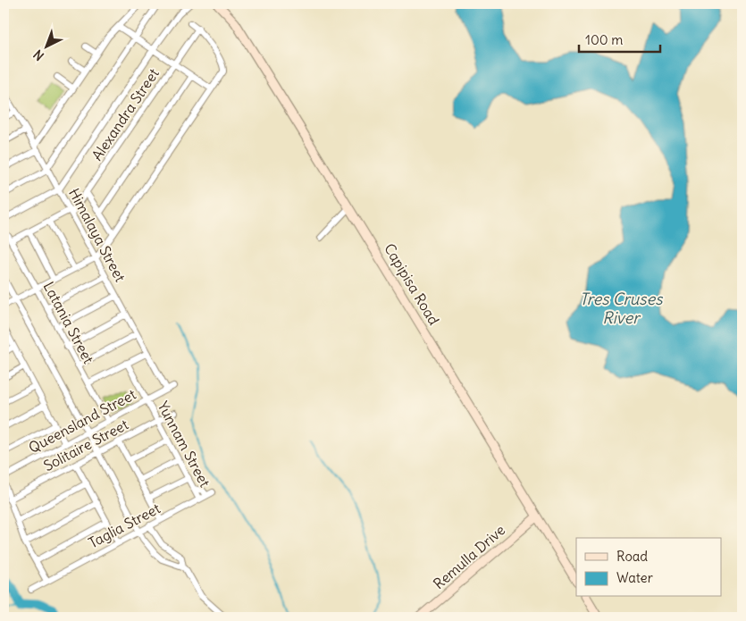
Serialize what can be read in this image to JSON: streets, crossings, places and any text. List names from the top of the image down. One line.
{"streets":{"main road":["Capipisa Road","Remulla Drive"],"street":["Alexandra Street","Himalaya Street","Latania Street","Queensland Street","Yunnam Street","Solitaire Street","Taglia Street"]},"crossings":[["Alexandra Street","Himalaya Street"],["Alexandra Street","Latania Street"],["Himalaya Street","Queensland Street"],["Capipisa Road","Remulla Drive"],["Latania Street","Queensland Street"],["Queensland Street","Yunnam Street"],["Yunnam Street","Solitaire Street"],["Yunnam Street","Taglia Street"]],"water":["Tres Cruses River"],"legend":["Road","Water"],"scale_bar":"100 m","north":"bottom left"}
